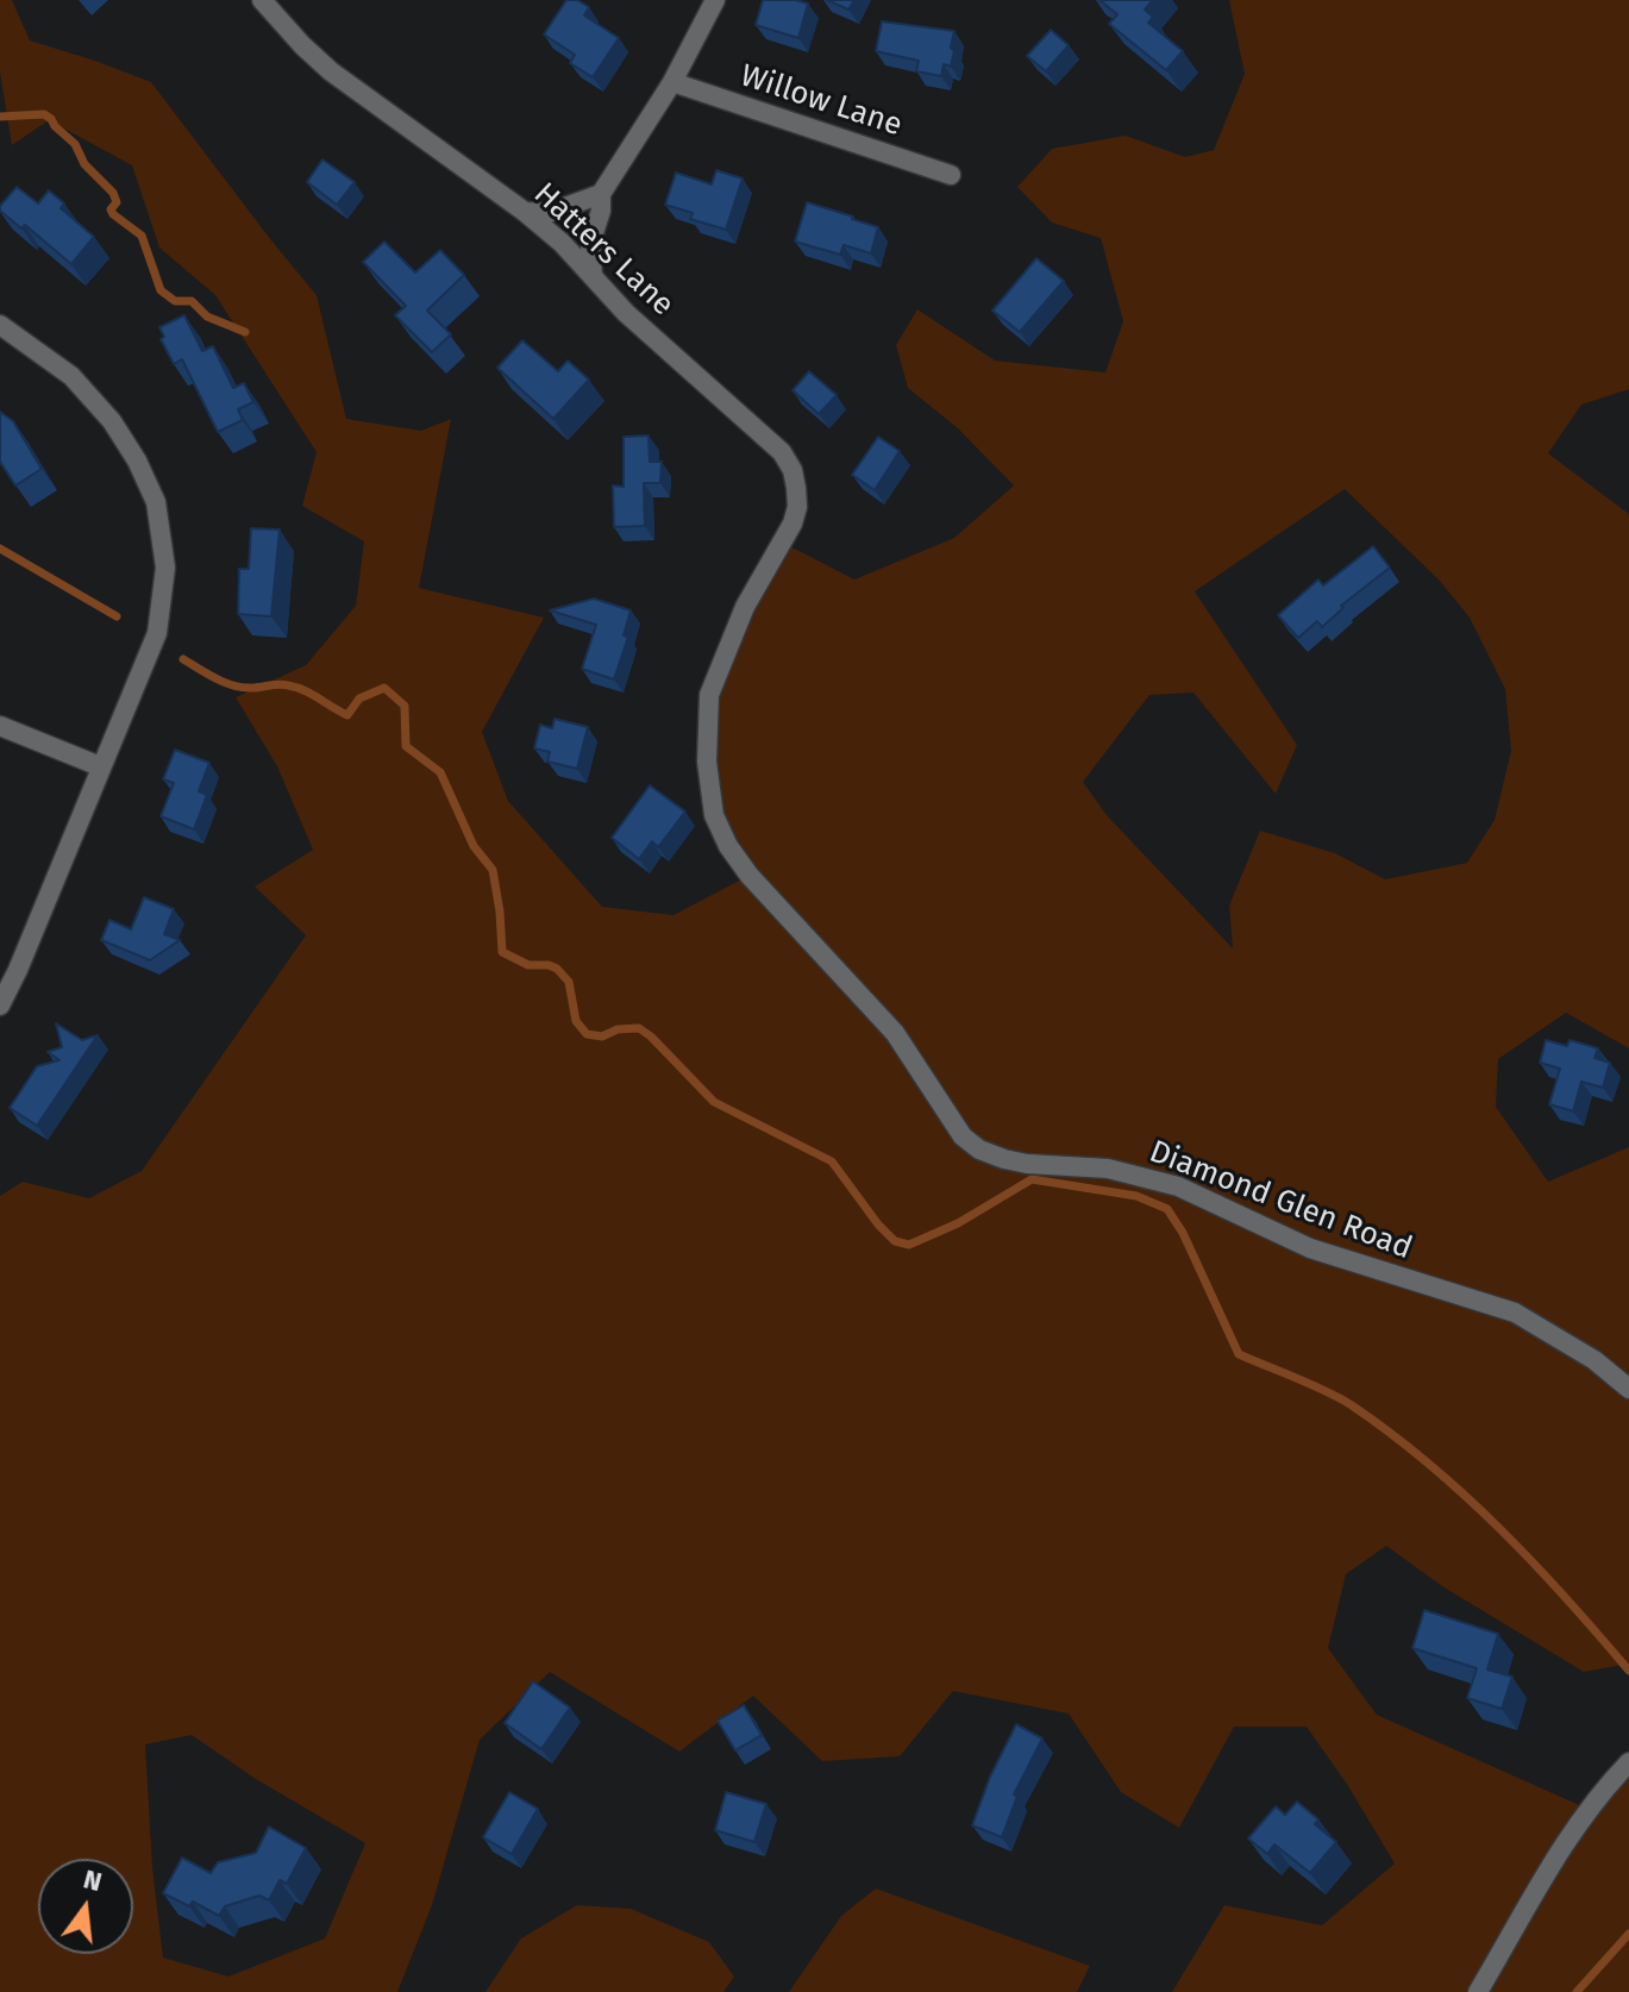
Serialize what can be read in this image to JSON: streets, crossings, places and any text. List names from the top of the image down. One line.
{"streets":{"street":["Willow Lane","Hatters Lane","Diamond Glen Road"]},"crossings":[["Hatters Lane","Diamond Glen Road"]],"north":"top"}
